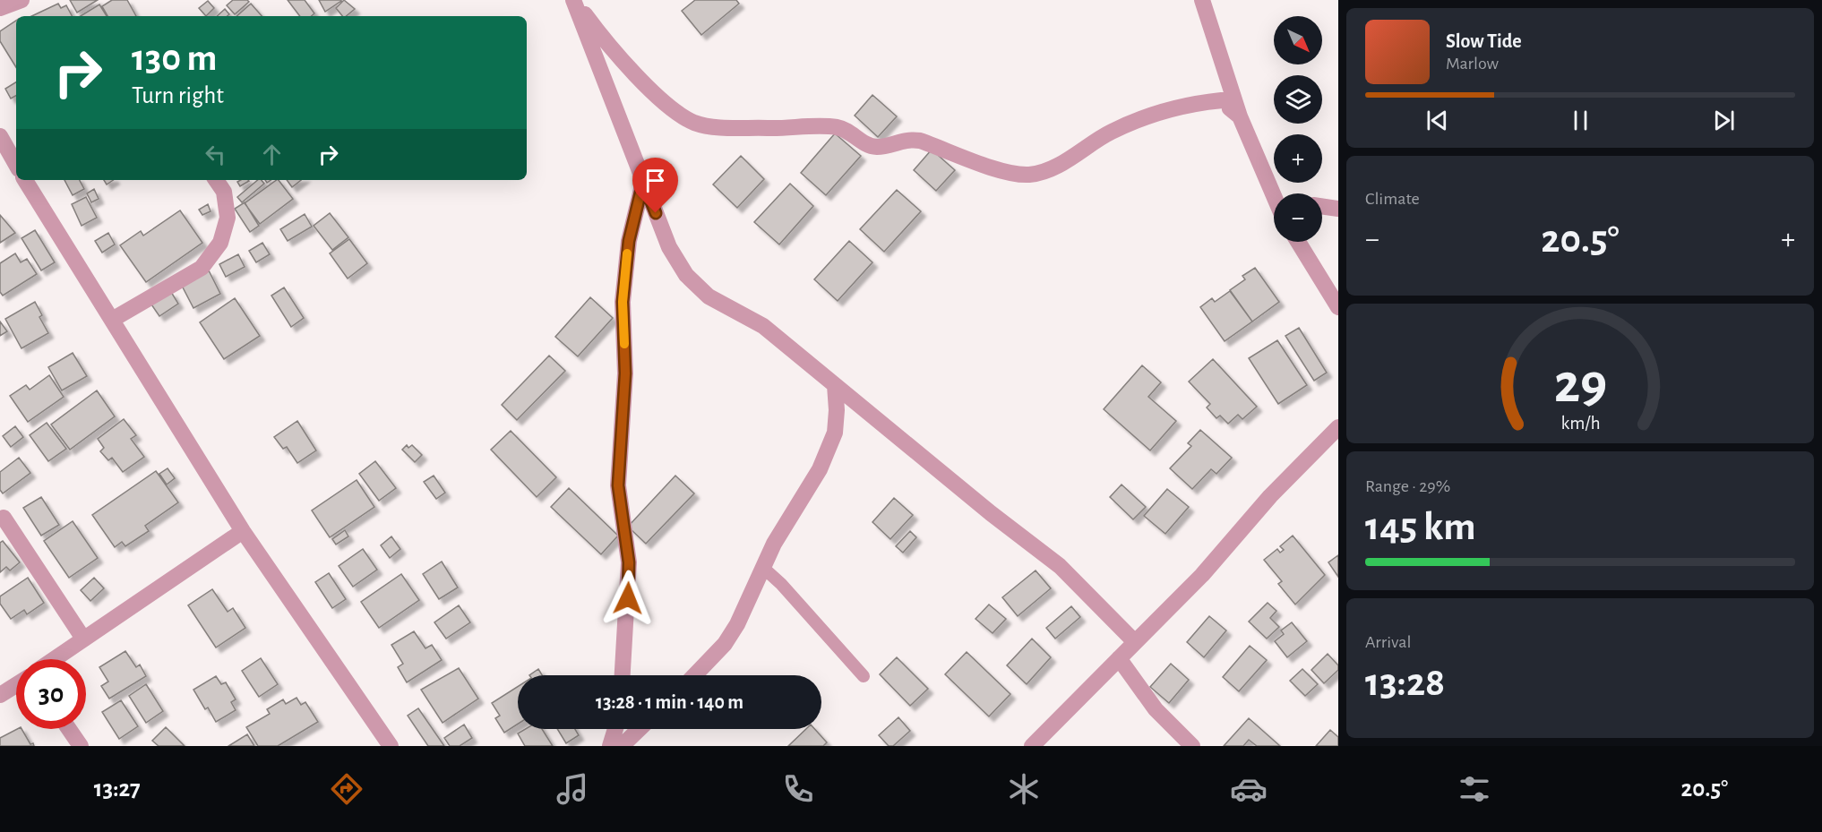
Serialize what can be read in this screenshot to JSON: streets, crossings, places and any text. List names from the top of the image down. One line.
{"north":"bottom right","page":{"map_buttons":["+","−"],"turn":["130 m","Turn right"],"song":["Slow Tide","Marlow"],"tile":["Climate",["Range · 29%","145 km"],["Arrival","13:28"]],"heat":["−","20.5°","+"],"limit":"30","trip":"13:28 · 1 min · 140 m","tabs":["13:27","20.5°"],"gauge":["29","km/h"]}}
